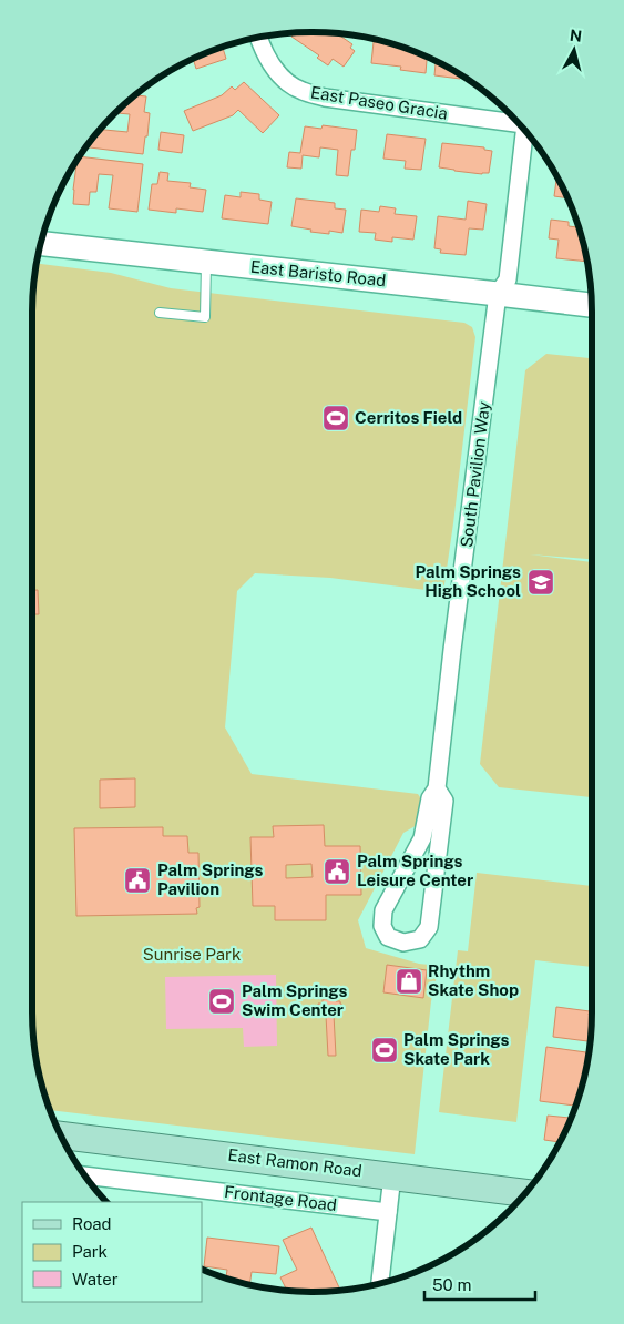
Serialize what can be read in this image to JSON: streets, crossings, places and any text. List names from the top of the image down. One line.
{"streets":{"main road":["East Ramon Road"],"street":["East Paseo Gracia","East Baristo Road","South Pavilion Way","Frontage Road"]},"crossings":[["East Baristo Road","South Pavilion Way"]],"parks":["Sunrise Park"],"places":{"sports":["Cerritos Field","Palm Springs Swim Center","Palm Springs Skate Park"],"school or university":["Palm Springs High School"],"public building":["Palm Springs Leisure Center","Palm Springs Pavilion"],"shop":["Rhythm Skate Shop"]},"legend":["Road","Park","Water"],"scale_bar":"50 m","north":"top"}
